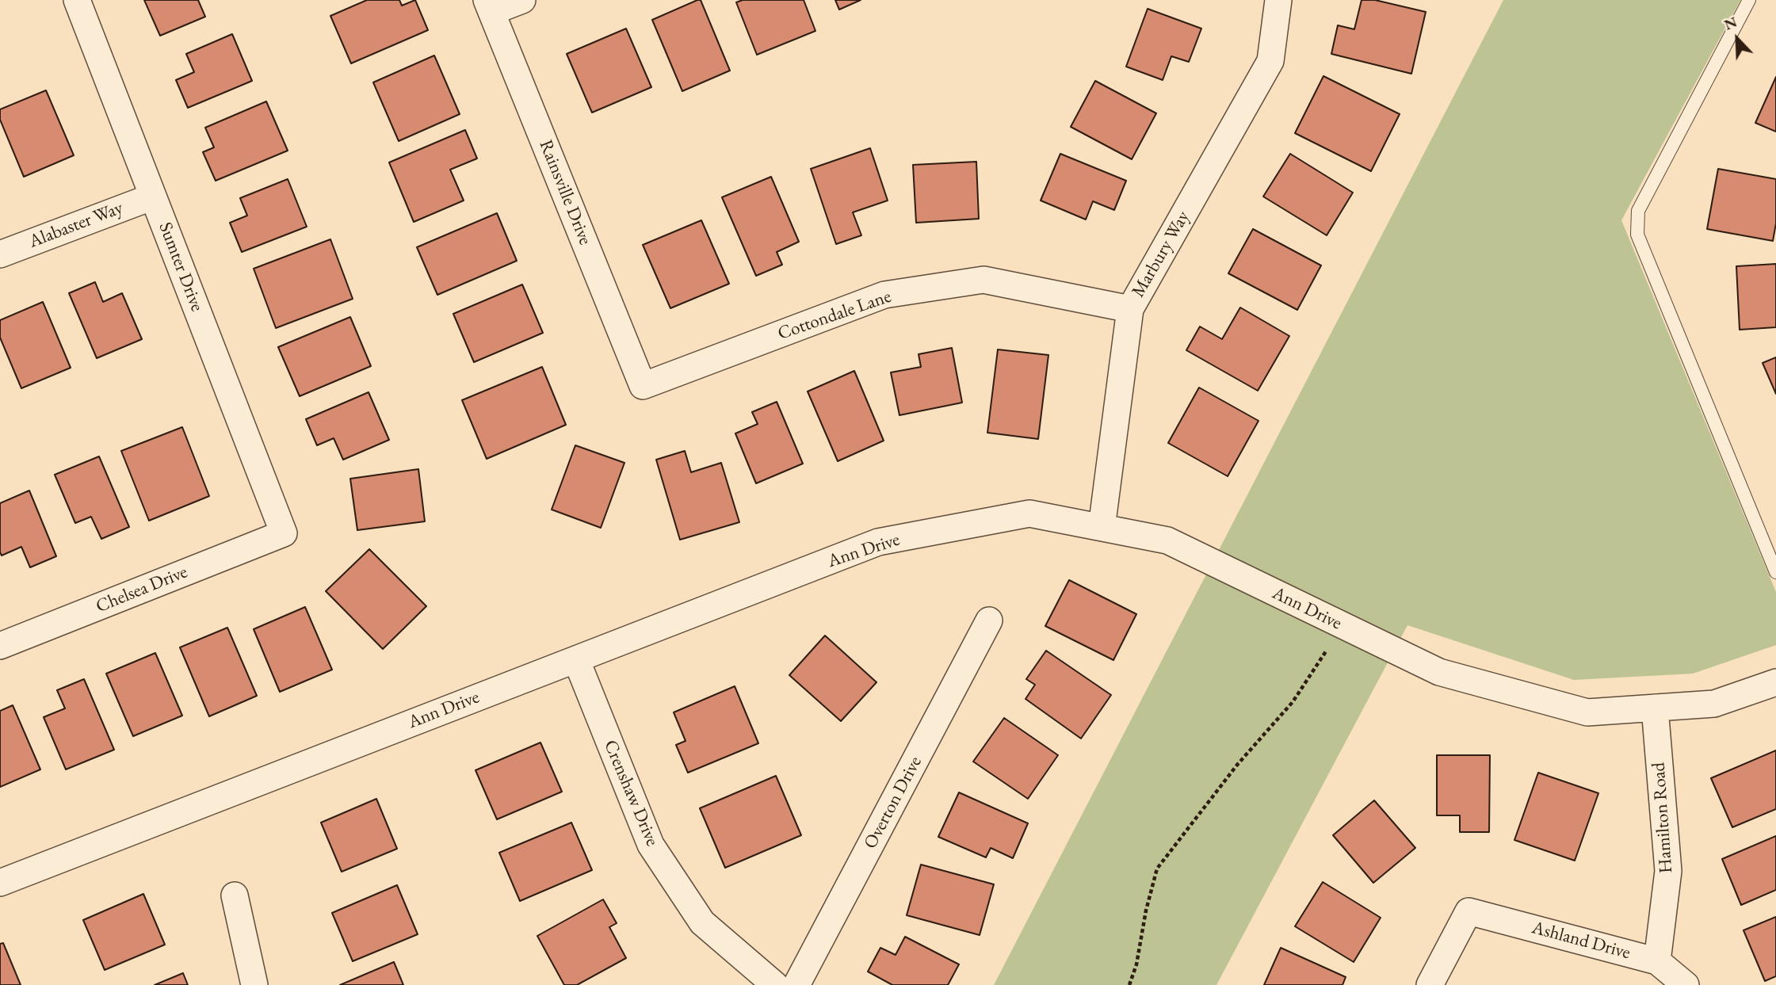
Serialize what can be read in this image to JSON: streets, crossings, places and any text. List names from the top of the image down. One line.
{"streets":{"street":["Rainsville Drive","Alabaster Way","Marbury Way","Sumter Drive","Cottondale Lane","Ann Drive","Chelsea Drive","Crenshaw Drive","Overton Drive","Hamilton Road","Ashland Drive"]},"crossings":[["Rainsville Drive","Cottondale Lane"],["Alabaster Way","Sumter Drive"],["Marbury Way","Cottondale Lane"],["Marbury Way","Ann Drive"],["Sumter Drive","Chelsea Drive"],["Ann Drive","Crenshaw Drive"],["Ann Drive","Hamilton Road"],["Hamilton Road","Ashland Drive"]],"north":"top left"}
